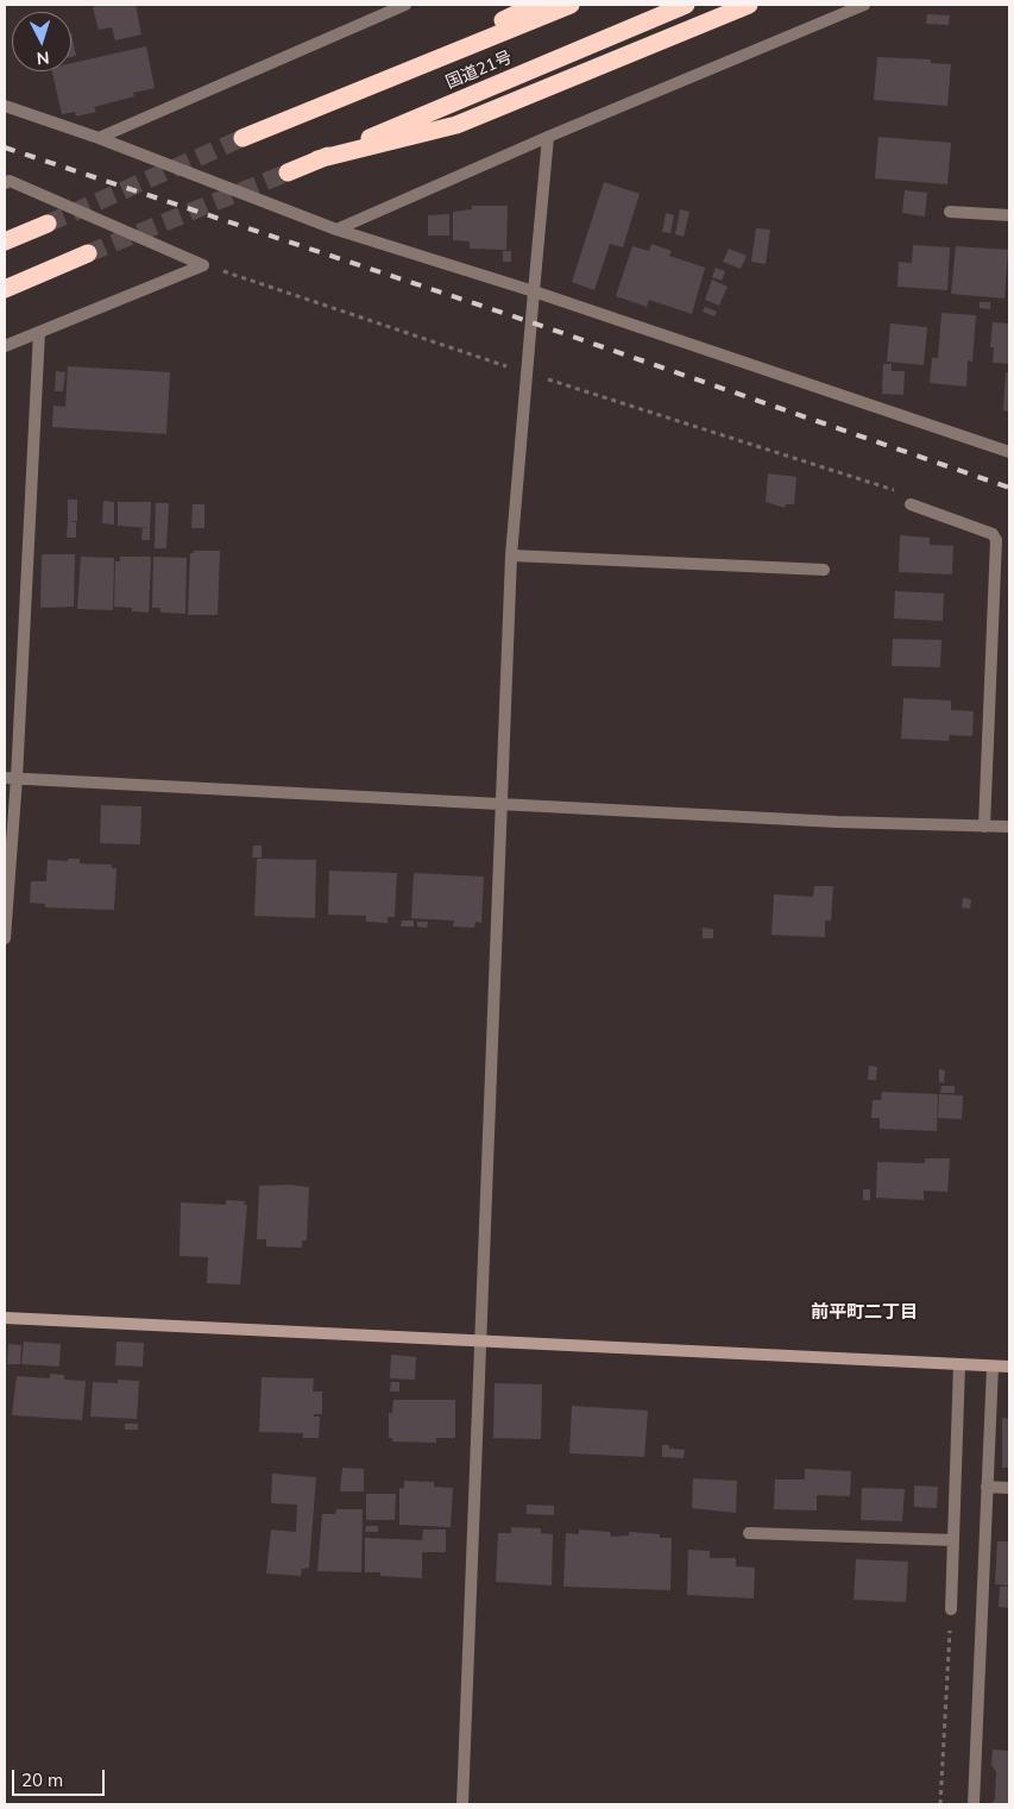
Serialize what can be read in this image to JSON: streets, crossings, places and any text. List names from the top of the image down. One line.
{"streets":{"highway":["国道21号"]},"districts":["前平町二丁目"],"scale_bar":"20 m","north":"bottom"}
